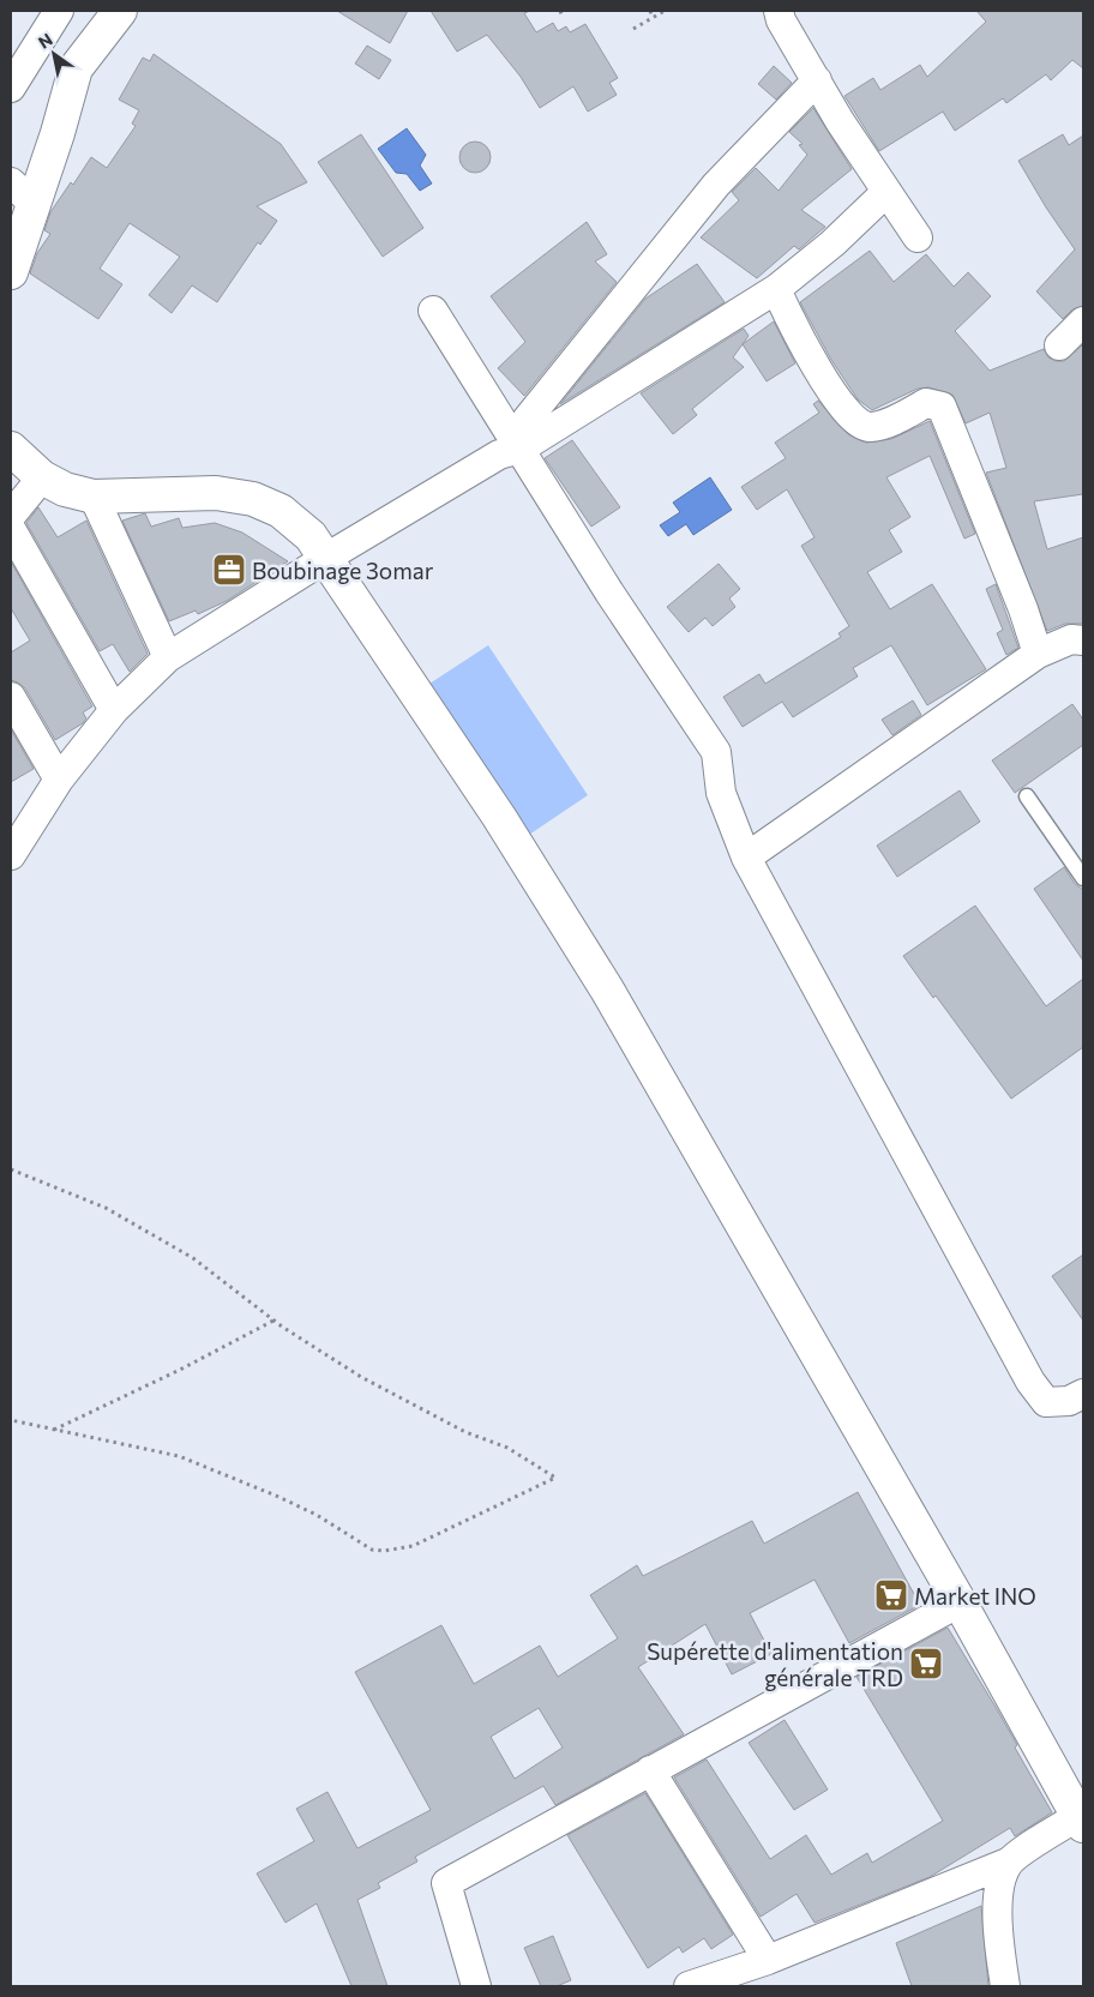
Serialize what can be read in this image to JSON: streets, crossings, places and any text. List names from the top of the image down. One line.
{"places":{"office":["Boubinage 3omar"],"supermarket":["Market INO","Supérette d'alimentation générale TRD"]},"north":"top left"}
